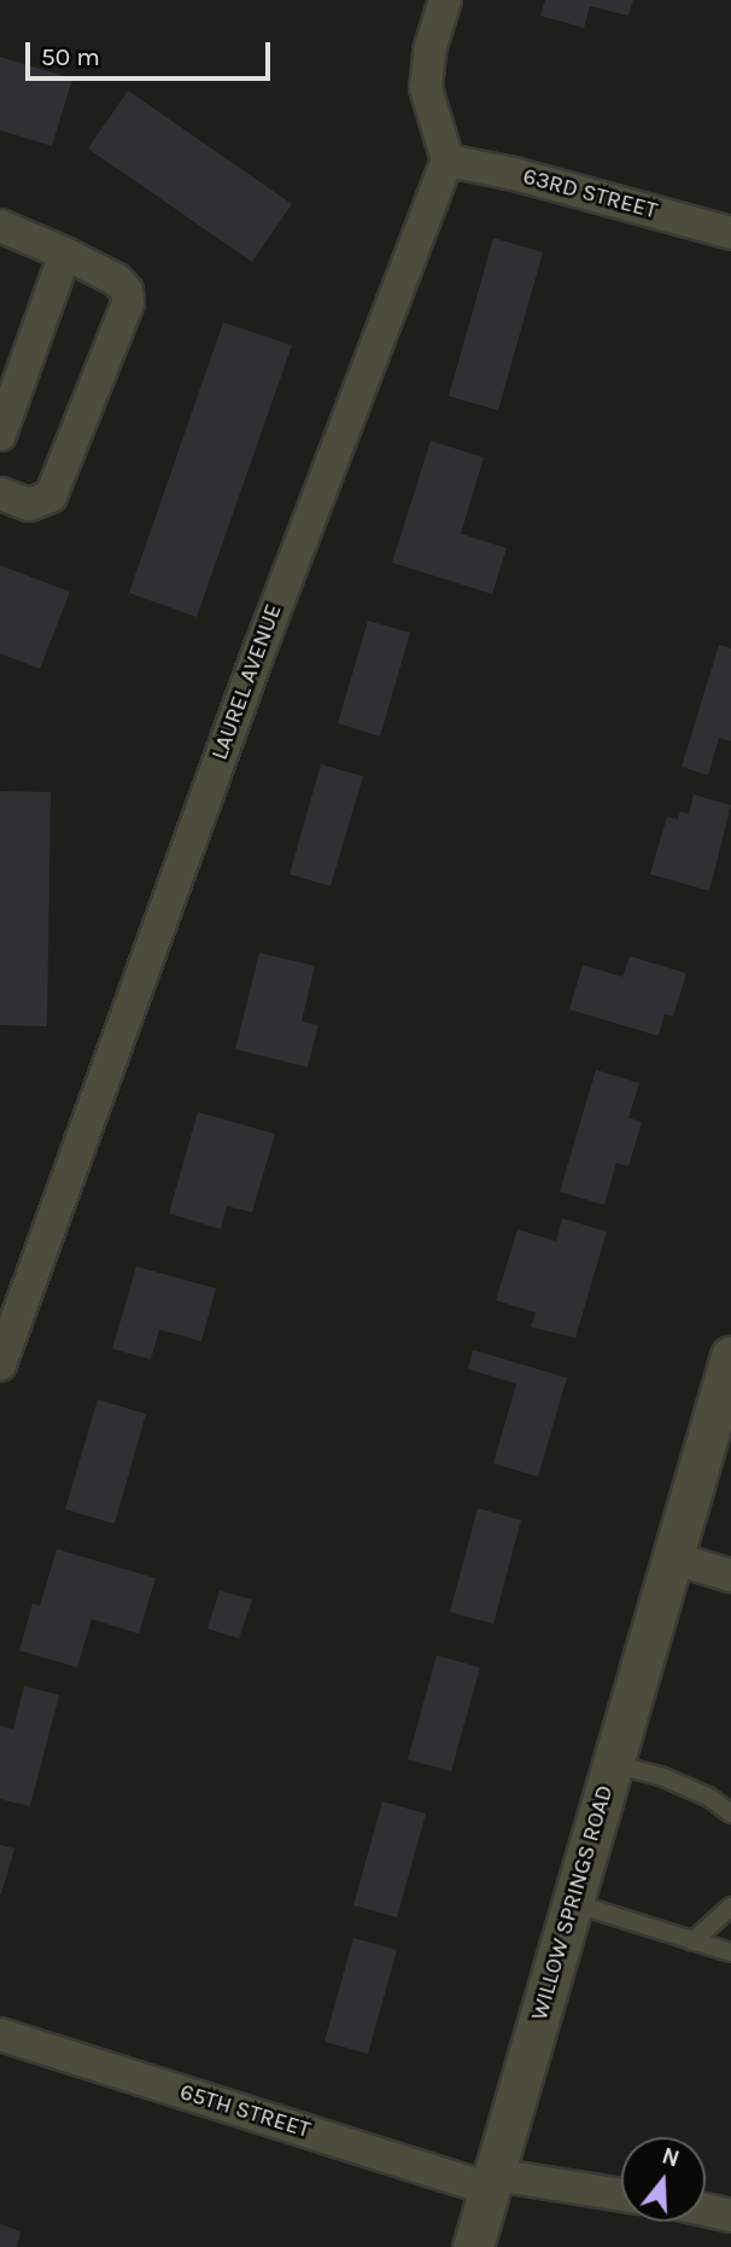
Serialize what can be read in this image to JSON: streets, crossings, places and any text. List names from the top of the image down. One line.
{"streets":{"street":["63RD STREET","LAUREL AVENUE","WILLOW SPRINGS ROAD","65TH STREET"]},"crossings":[["63RD STREET","LAUREL AVENUE"],["WILLOW SPRINGS ROAD","65TH STREET"]],"scale_bar":"50 m","north":"top"}
